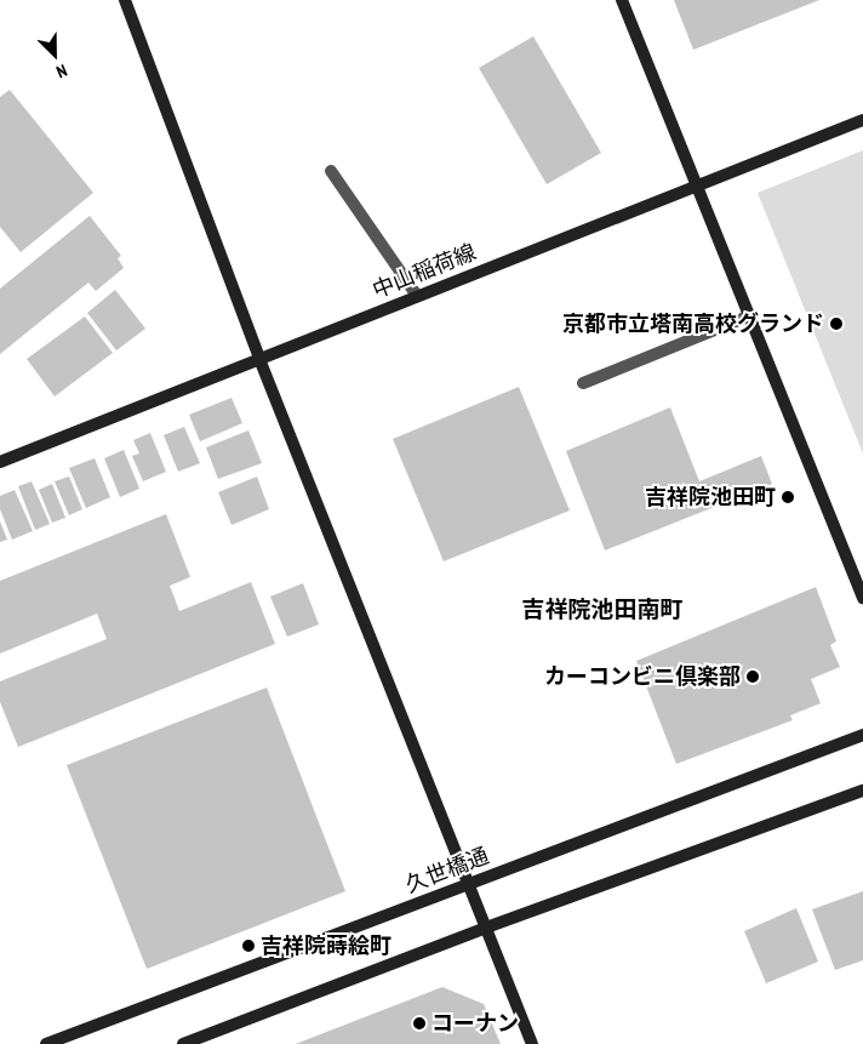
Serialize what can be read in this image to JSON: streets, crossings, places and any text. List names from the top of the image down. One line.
{"streets":{"street":["中山稲荷線","久世橋通"]},"districts":["吉祥院池田南町"],"places":["京都市立塔南高校グランド","吉祥院池田町","カーコンビニ倶楽部","吉祥院蒔絵町","コーナン"],"north":"bottom right"}
